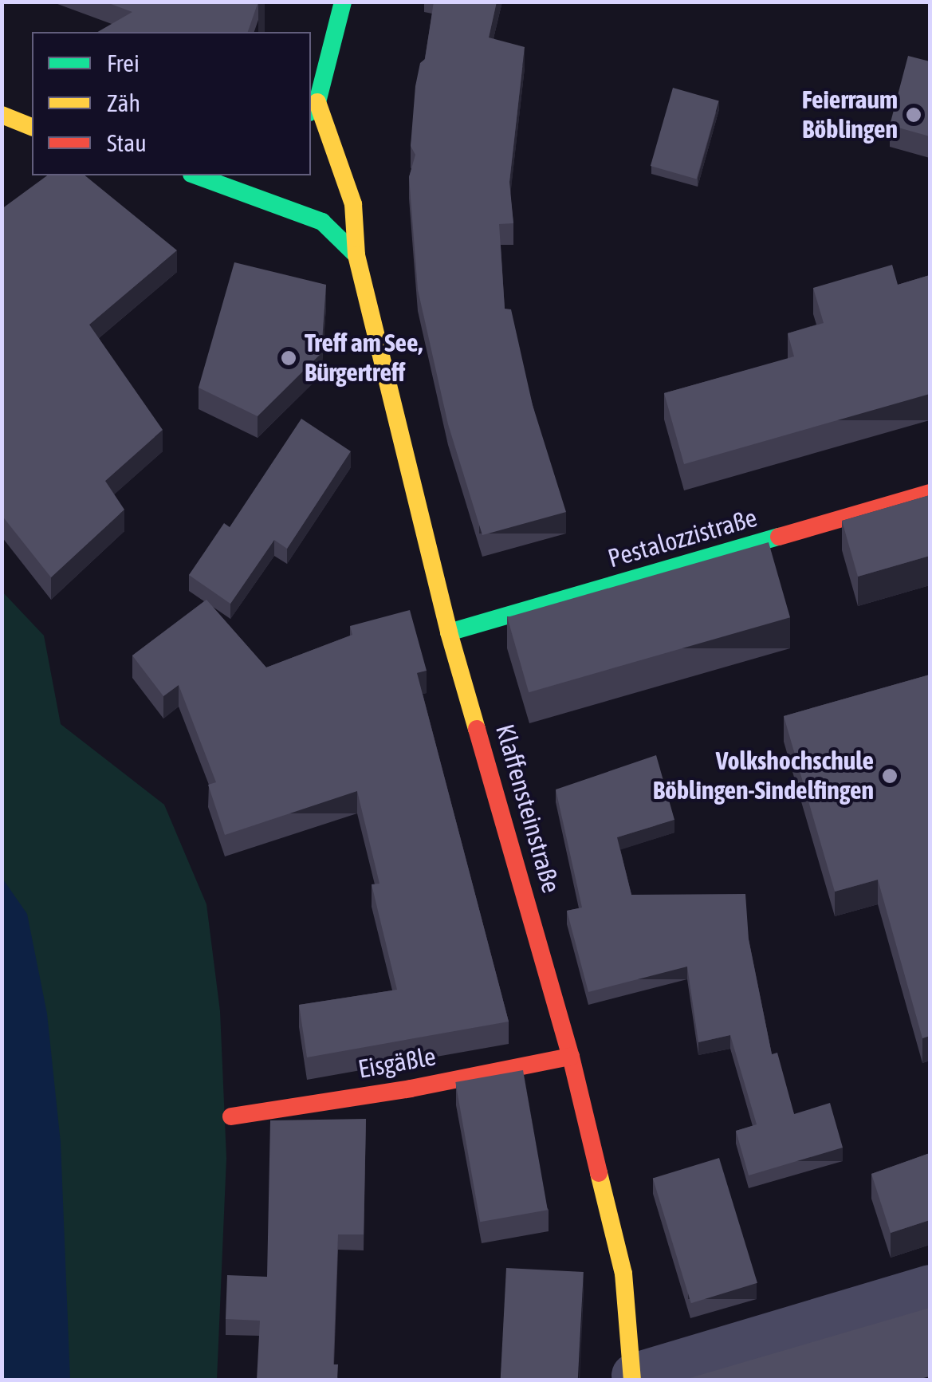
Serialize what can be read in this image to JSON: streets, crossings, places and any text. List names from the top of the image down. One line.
{"streets":{"main road":["Pestalozzistraße","Klaffensteinstraße","Eisgäßle"]},"crossings":[["Pestalozzistraße","Klaffensteinstraße"],["Klaffensteinstraße","Eisgäßle"]],"places":["Feierraum Böblingen","Treff am See, Bürgertreff","Volkshochschule Böblingen-Sindelfingen"],"legend":["Frei","Zäh","Stau"]}
